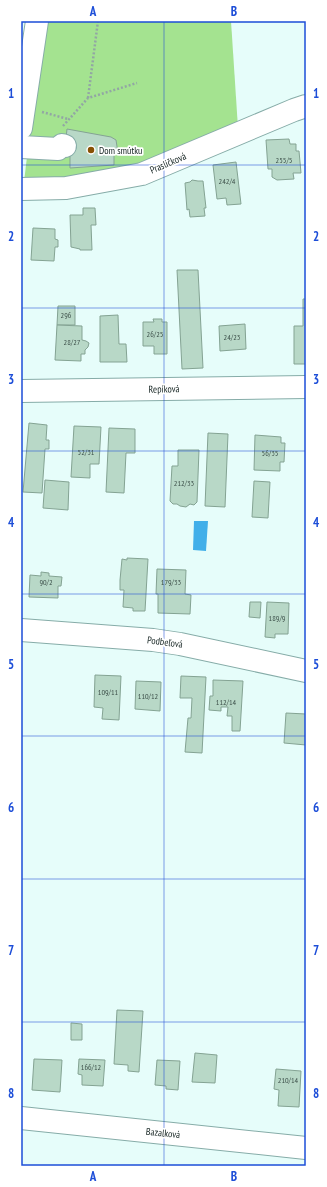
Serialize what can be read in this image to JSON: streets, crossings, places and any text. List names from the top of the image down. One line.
{"streets":{"street":["Prasličková","Repíková","Podbeľová","Bazalková"]},"places":["Dom smútku"],"house_numbers":["255/5","242/4","296","26/25","24/23","28/27","52/31","56/35","212/33","90/2","179/33","189/9","109/11","110/12","112/14","166/12","210/14"],"grid":{"columns":["A","B"],"rows":["1","2","3","4","5","6","7","8"]}}
